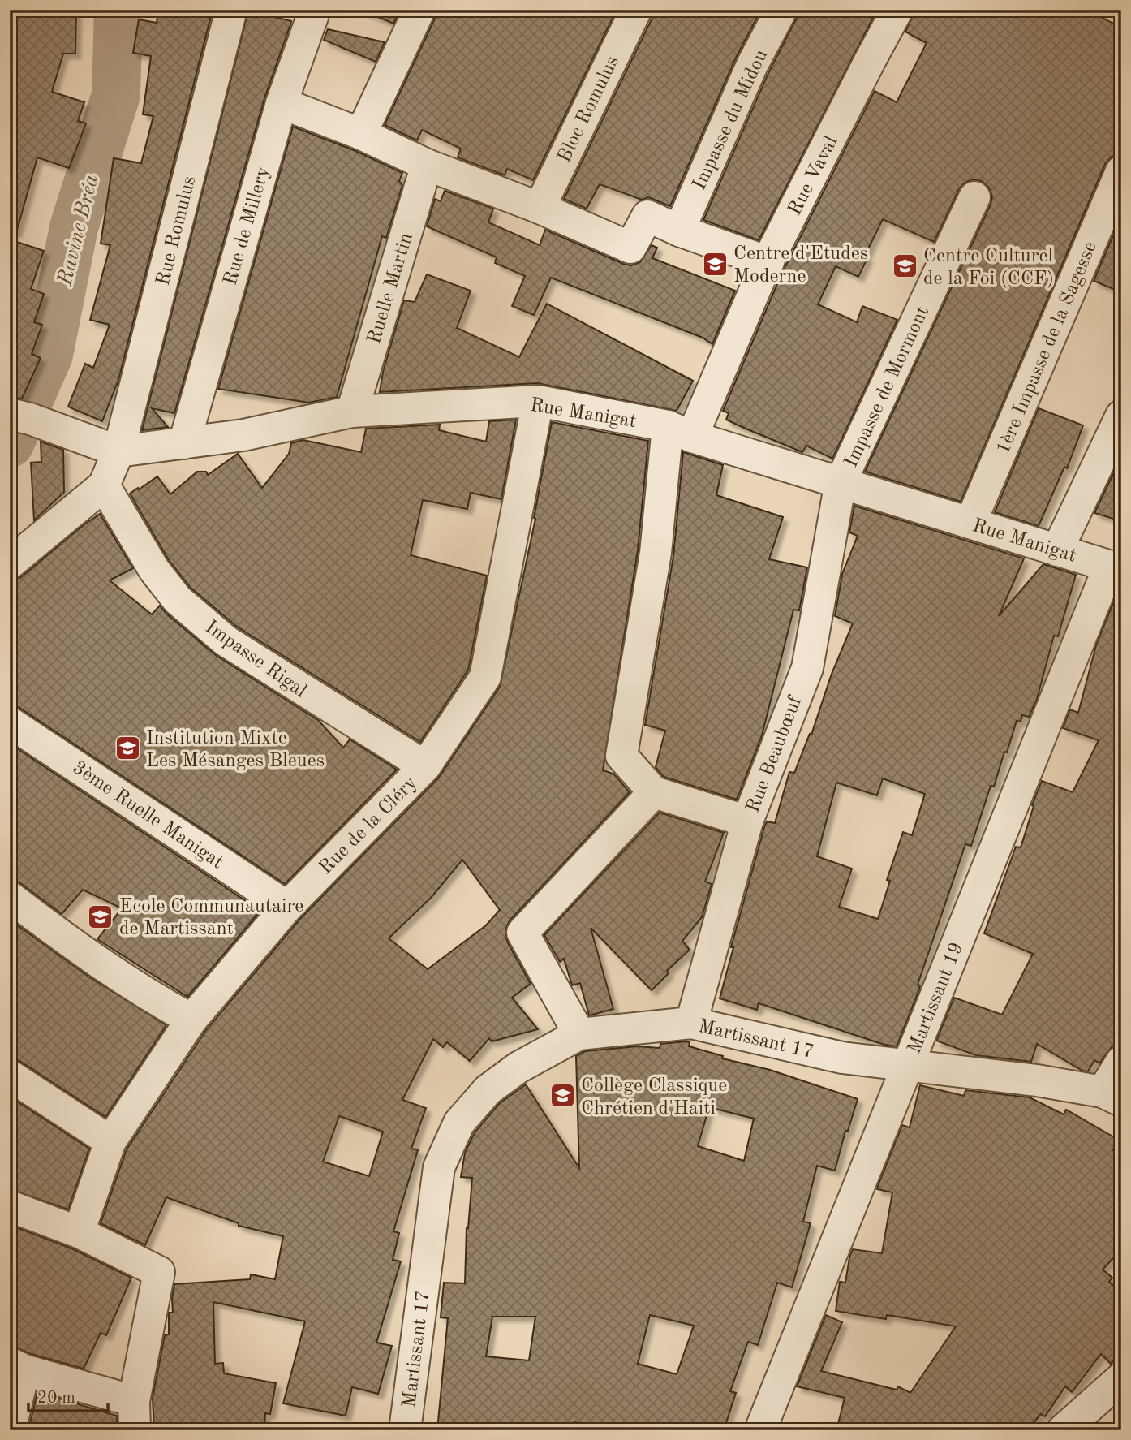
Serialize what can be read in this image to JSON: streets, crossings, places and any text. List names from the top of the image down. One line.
{"streets":{"street":["Bloc Romulus","Impasse du Midou","Rue Vaval","Rue de Millery","Rue Romulus","Ruelle Martin","1ère Impasse de la Sagesse","Impasse de Mormont","Rue Manigat","Impasse Rigal","Rue Beaubœuf","3ème Ruelle Manigat","Rue de la Cléry","Martissant 19","Martissant 17"]},"crossings":[["Rue Vaval","Rue Manigat"],["Rue de Millery","Rue Manigat"],["Rue Romulus","Rue Manigat"],["Ruelle Martin","Rue Manigat"],["1ère Impasse de la Sagesse","Rue Manigat"],["Impasse de Mormont","Rue Manigat"],["Impasse de Mormont","Rue Beaubœuf"],["Rue Manigat","Rue Beaubœuf"],["Rue Manigat","Rue de la Cléry"],["Rue Manigat","Martissant 19"],["Impasse Rigal","Rue de la Cléry"],["Rue Beaubœuf","Martissant 17"],["3ème Ruelle Manigat","Rue de la Cléry"],["Martissant 19","Martissant 17"]],"water":["Ravine Bréa"],"places":{"school or university":["Centre d'Etudes Moderne","Centre Culturel de la Foi (CCF)","Institution Mixte Les Mésanges Bleues","Ecole Communautaire de Martissant","Collège Classique Chrétien d'Haiti"]},"scale_bar":"20 m"}
